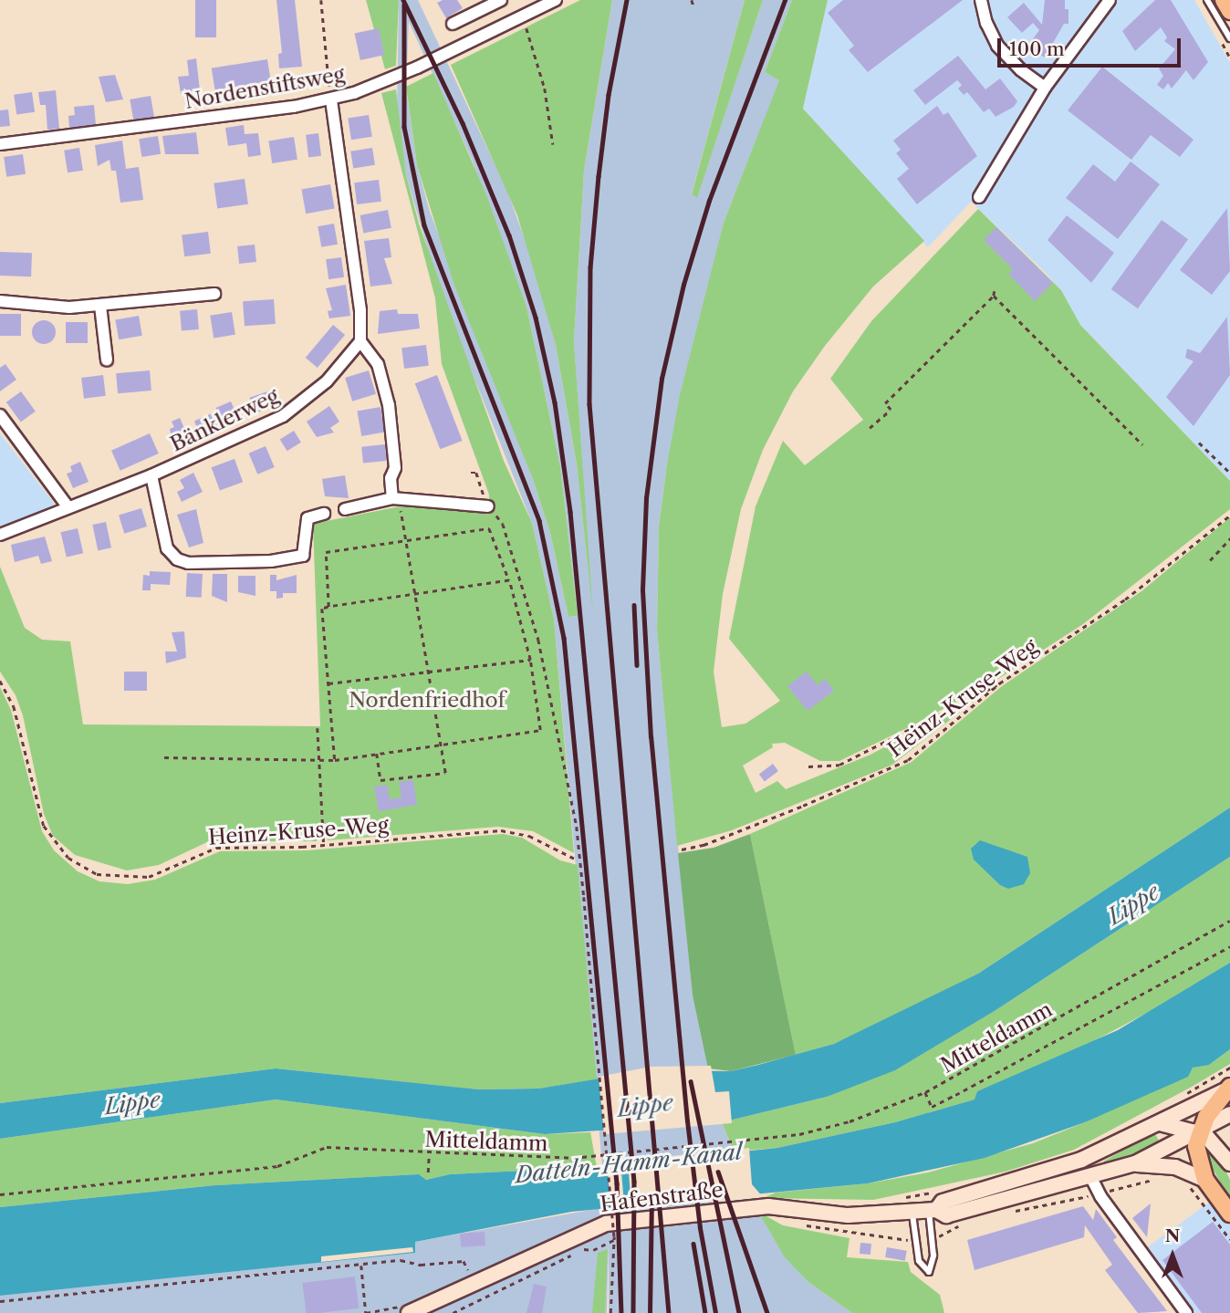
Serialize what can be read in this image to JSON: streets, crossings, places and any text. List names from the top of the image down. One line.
{"streets":{"main road":["Hafenstraße"],"street":["Nordenstiftsweg","Bänklerweg"],"path":["Heinz-Kruse-Weg","Mitteldamm"]},"water":["Lippe","Datteln-Hamm-Kanal"],"parks":["Nordenfriedhof"],"scale_bar":"100 m","north":"top"}
